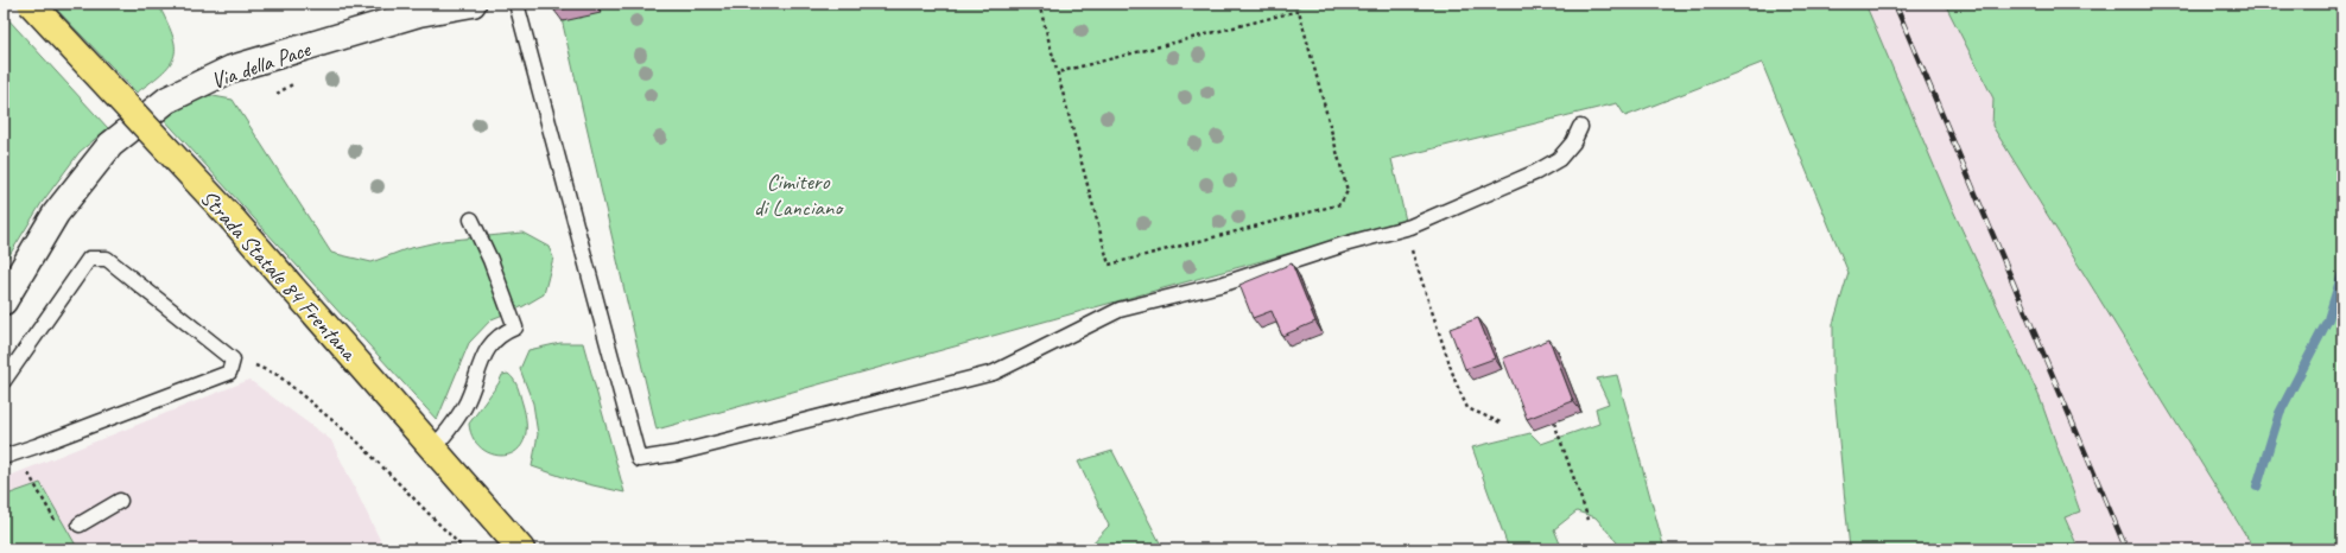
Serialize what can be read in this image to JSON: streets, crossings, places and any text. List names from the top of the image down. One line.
{"streets":{"main road":["Strada Statale 84 Frentana"],"street":["Via della Pace"]},"parks":["Cimitero di Lanciano"]}
